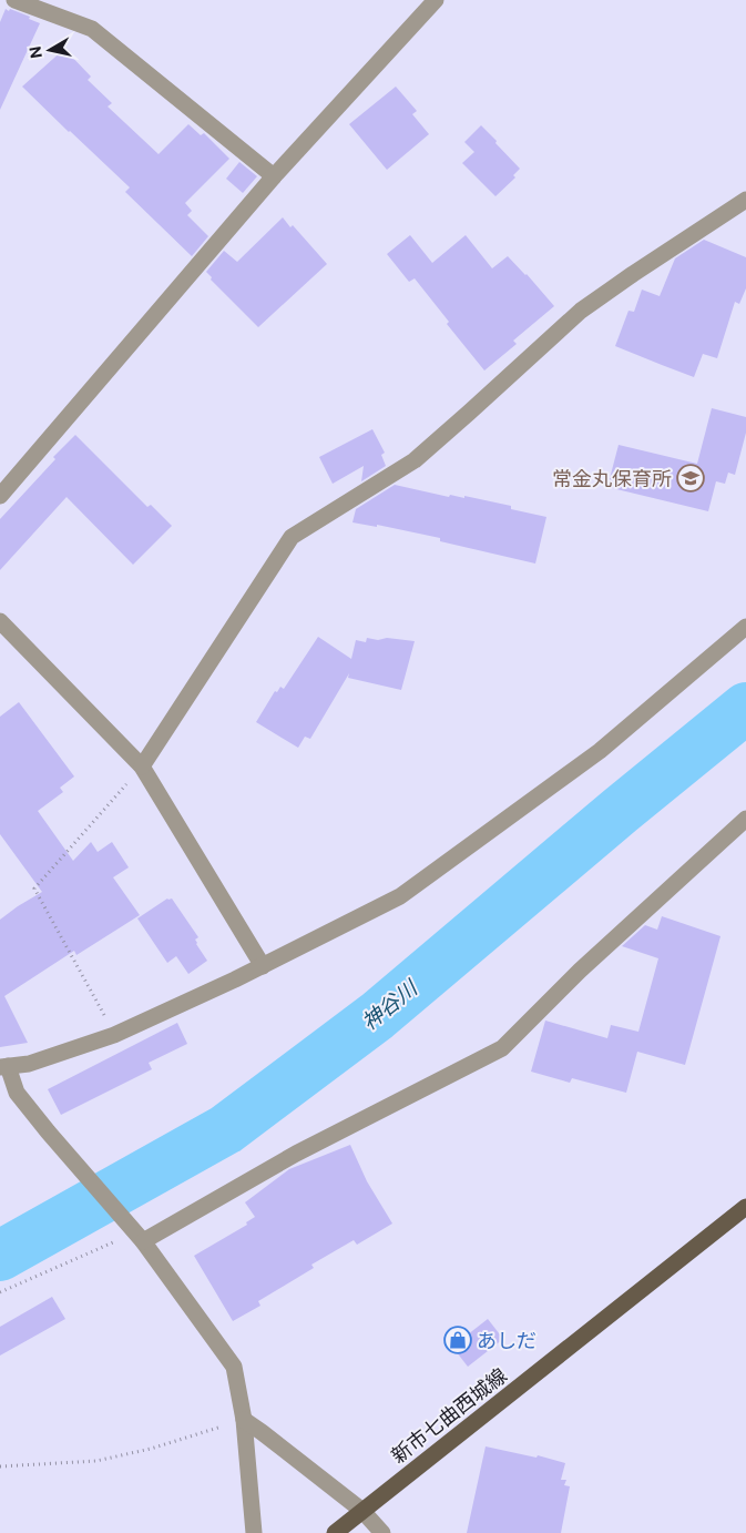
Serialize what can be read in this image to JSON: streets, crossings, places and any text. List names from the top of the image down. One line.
{"streets":{"main road":["新市七曲西城線"]},"water":["神谷川"],"places":{"school or university":["常金丸保育所"],"shop":["あしだ"]},"north":"left"}
